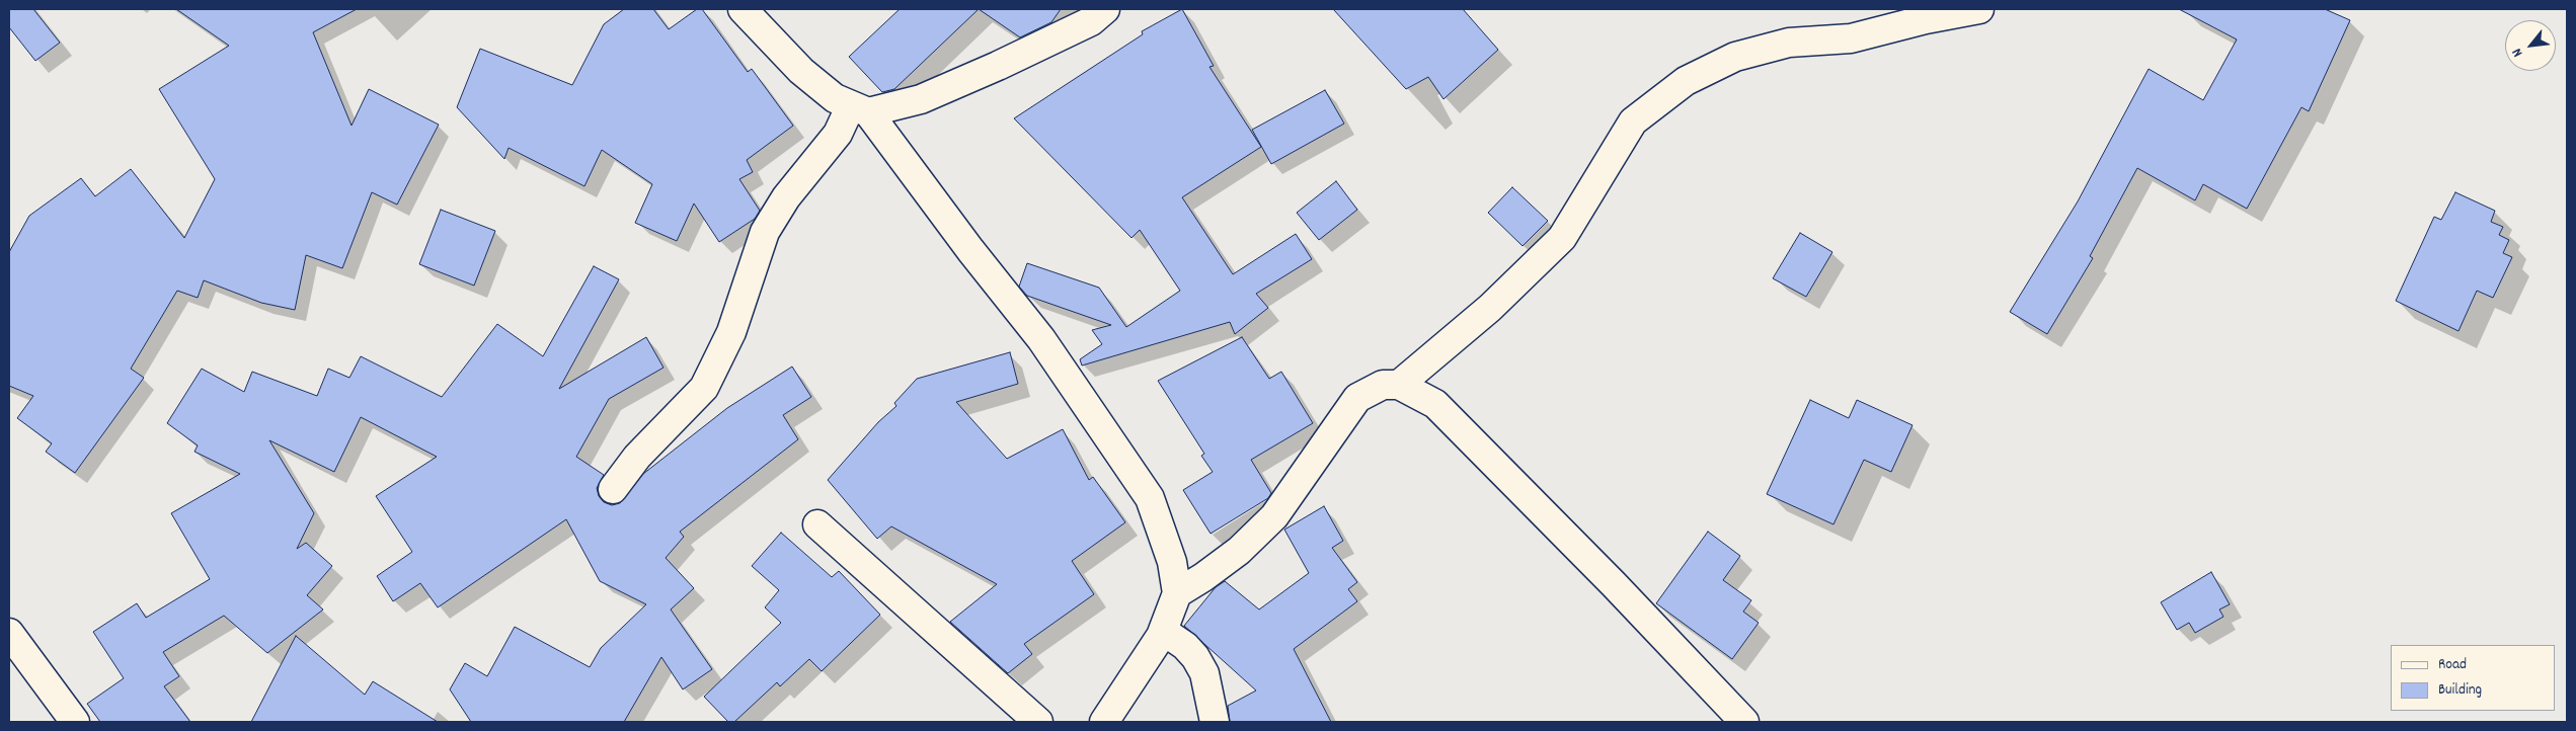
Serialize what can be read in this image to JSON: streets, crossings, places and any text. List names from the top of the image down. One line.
{"legend":["Road","Building"],"north":"bottom left"}
